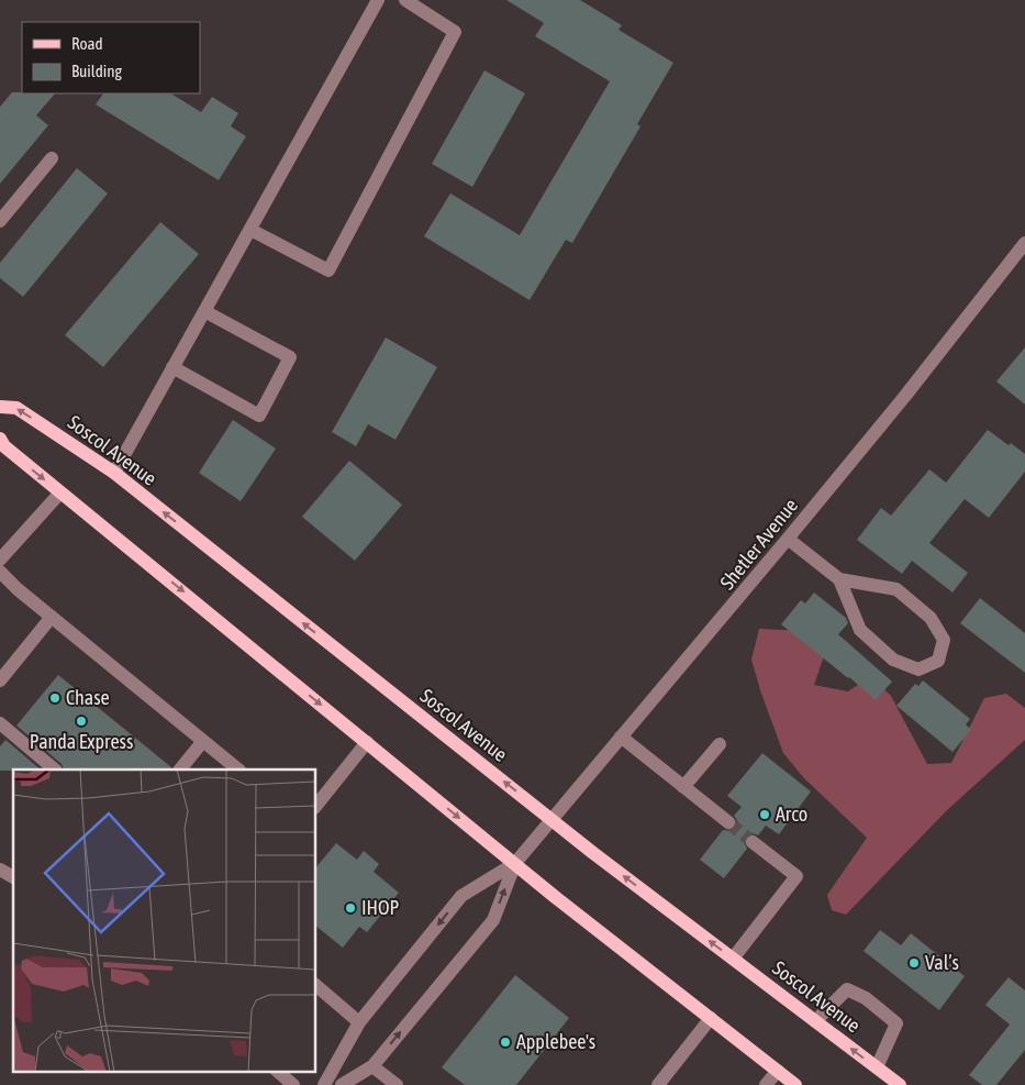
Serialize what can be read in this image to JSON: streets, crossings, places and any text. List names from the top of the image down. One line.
{"streets":{"main road":["Soscol Avenue"],"street":["Shetler Avenue"]},"crossings":[["Soscol Avenue","Shetler Avenue"]],"places":["Chase","Panda Express","Arco","IHOP","Val’s","Applebee's"],"legend":["Road","Building"]}
